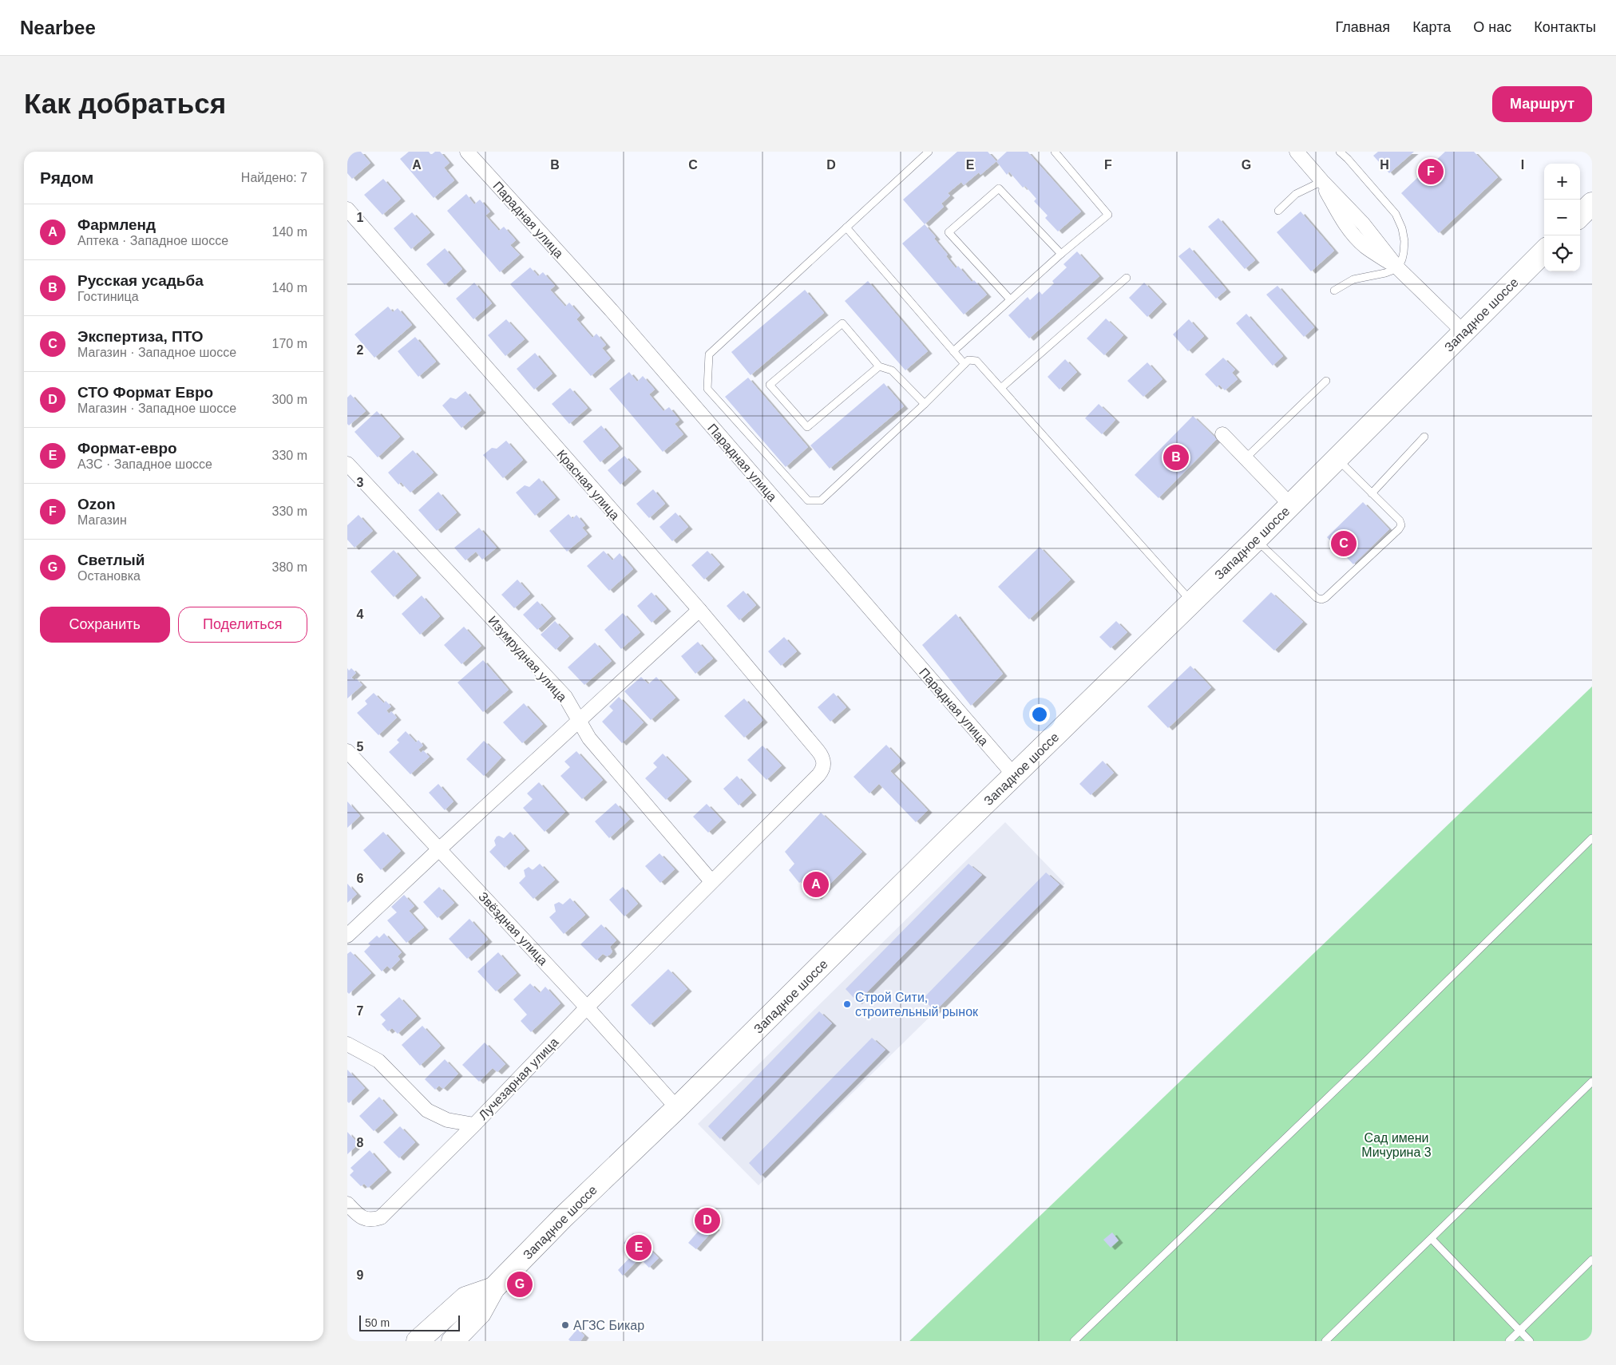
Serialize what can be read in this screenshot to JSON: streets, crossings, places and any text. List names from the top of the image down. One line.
{"streets":{"main road":["Западное шоссе"],"street":["Парадная улица","Красная улица","Изумрудная улица","Звёздная улица","Лучезарная улица"]},"crossings":[["Парадная улица","Западное шоссе"],["Западное шоссе","Звёздная улица"],["Красная улица","Лучезарная улица"],["Изумрудная улица","Лучезарная улица"],["Звёздная улица","Лучезарная улица"]],"parks":["Сад имени Мичурина 3"],"places":["Строй Сити, строительный рынок","АГЗС Бикар"],"scale_bar":"50 m","page":{"header":"Nearbee","nav":["Главная","Карта","О нас","Контакты"],"buttons":["Маршрут",["Сохранить","Поделиться"]],"title":"Как добраться","heading":["Рядом","Найдено: 7"],"pins":["F","B","C","A","D","E","G"],"map_buttons":["+","−"],"list":[{"mark":"A","name":"Фармленд","note":"Аптека · Западное шоссе","value":"140 m"},{"mark":"B","name":"Русская усадьба","note":"Гостиница","value":"140 m"},{"mark":"C","name":"Экспертиза, ПТО","note":"Магазин · Западное шоссе","value":"170 m"},{"mark":"D","name":"СТО Формат Евро","note":"Магазин · Западное шоссе","value":"300 m"},{"mark":"E","name":"Формат-евро","note":"АЗС · Западное шоссе","value":"330 m"},{"mark":"F","name":"Ozon","note":"Магазин","value":"330 m"},{"mark":"G","name":"Светлый","note":"Остановка","value":"380 m"}],"scale":"50 m"},"grid":{"columns":["A","B","C","D","E","F","G","H","I"],"rows":["1","2","3","4","5","6","7","8","9"]}}
